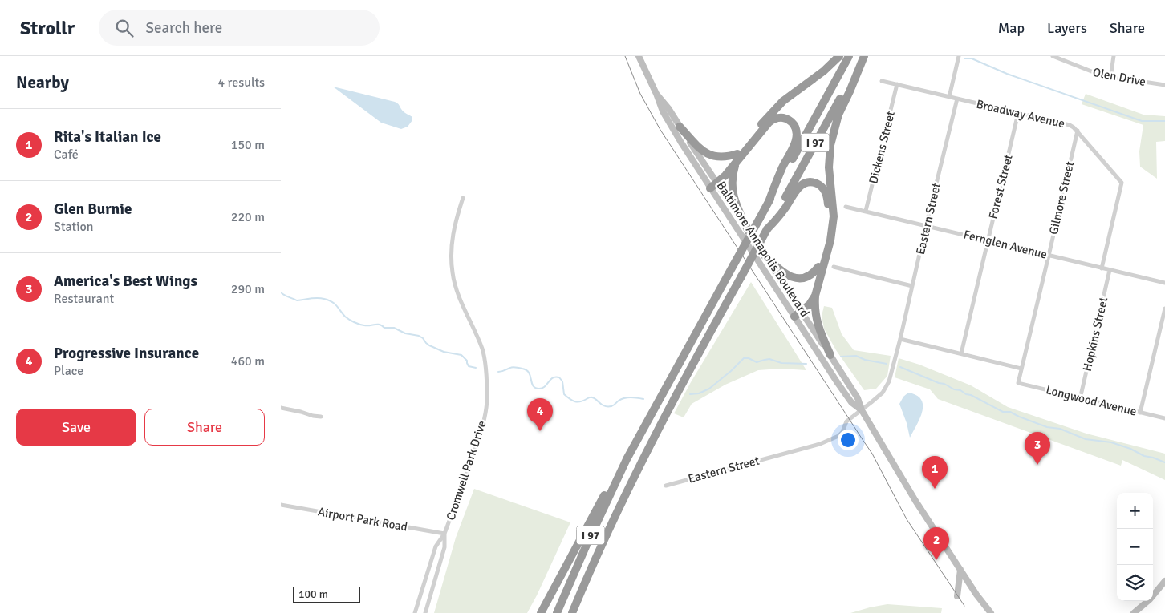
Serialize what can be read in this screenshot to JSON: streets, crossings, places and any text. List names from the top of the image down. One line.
{"streets":{"highway":["I 97"],"main road":["Baltimore Annapolis Boulevard"],"street":["Olen Drive","Broadway Avenue","Dickens Street","Forest Street","Gilmore Street","Eastern Street","Fernglen Avenue","Hopkins Street","Longwood Avenue","Cromwell Park Drive","Airport Park Road"]},"crossings":[["Broadway Avenue","Dickens Street"],["Broadway Avenue","Forest Street"],["Broadway Avenue","Gilmore Street"],["Broadway Avenue","Eastern Street"],["Broadway Avenue","Fernglen Avenue"],["Dickens Street","Fernglen Avenue"],["Forest Street","Fernglen Avenue"],["Gilmore Street","Fernglen Avenue"],["Gilmore Street","Longwood Avenue"],["Eastern Street","Fernglen Avenue"],["Eastern Street","Baltimore Annapolis Boulevard"],["Fernglen Avenue","Hopkins Street"],["Hopkins Street","Longwood Avenue"],["Cromwell Park Drive","Airport Park Road"]],"scale_bar":"100 m","page":{"header":"Strollr","search":"Search here","nav":["Map","Layers","Share"],"heading":["Nearby","4 results"],"list":[{"mark":"1","name":"Rita's Italian Ice","note":"Café","value":"150 m"},{"mark":"2","name":"Glen Burnie","note":"Station","value":"220 m"},{"mark":"3","name":"America's Best Wings","note":"Restaurant","value":"290 m"},{"mark":"4","name":"Progressive Insurance","note":"Place","value":"460 m"}],"buttons":["Save","Share"],"pins":["4","3","1","2"],"map_buttons":["+","−"],"scale":"100 m"}}
